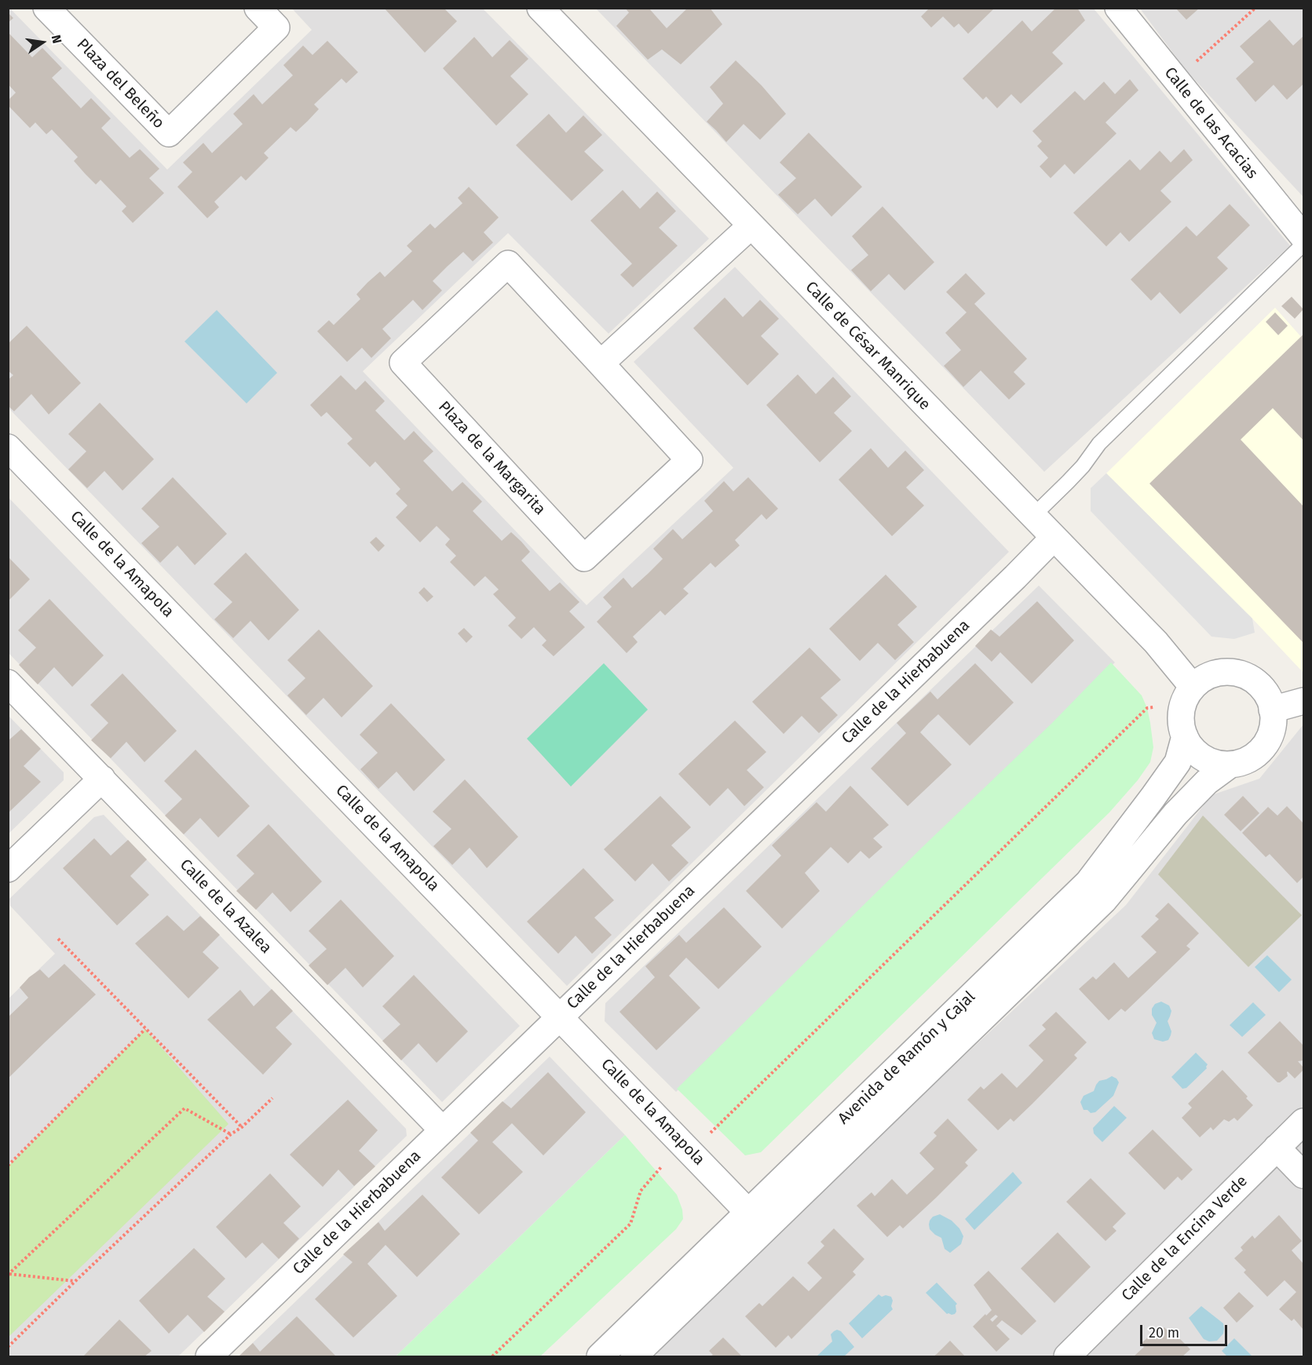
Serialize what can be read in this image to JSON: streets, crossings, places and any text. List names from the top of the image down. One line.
{"streets":{"street":["Plaza del Beleño","Calle de las Acacias","Calle de César Manrique","Plaza de la Margarita","Calle de la Amapola","Calle de la Hierbabuena","Calle de la Azalea","Avenida de Ramón y Cajal","Calle de la Encina Verde"]},"crossings":[["Calle de César Manrique","Calle de la Hierbabuena"],["Calle de César Manrique","Avenida de Ramón y Cajal"],["Calle de la Amapola","Calle de la Hierbabuena"],["Calle de la Amapola","Avenida de Ramón y Cajal"],["Calle de la Hierbabuena","Calle de la Azalea"]],"scale_bar":"20 m","north":"right"}
